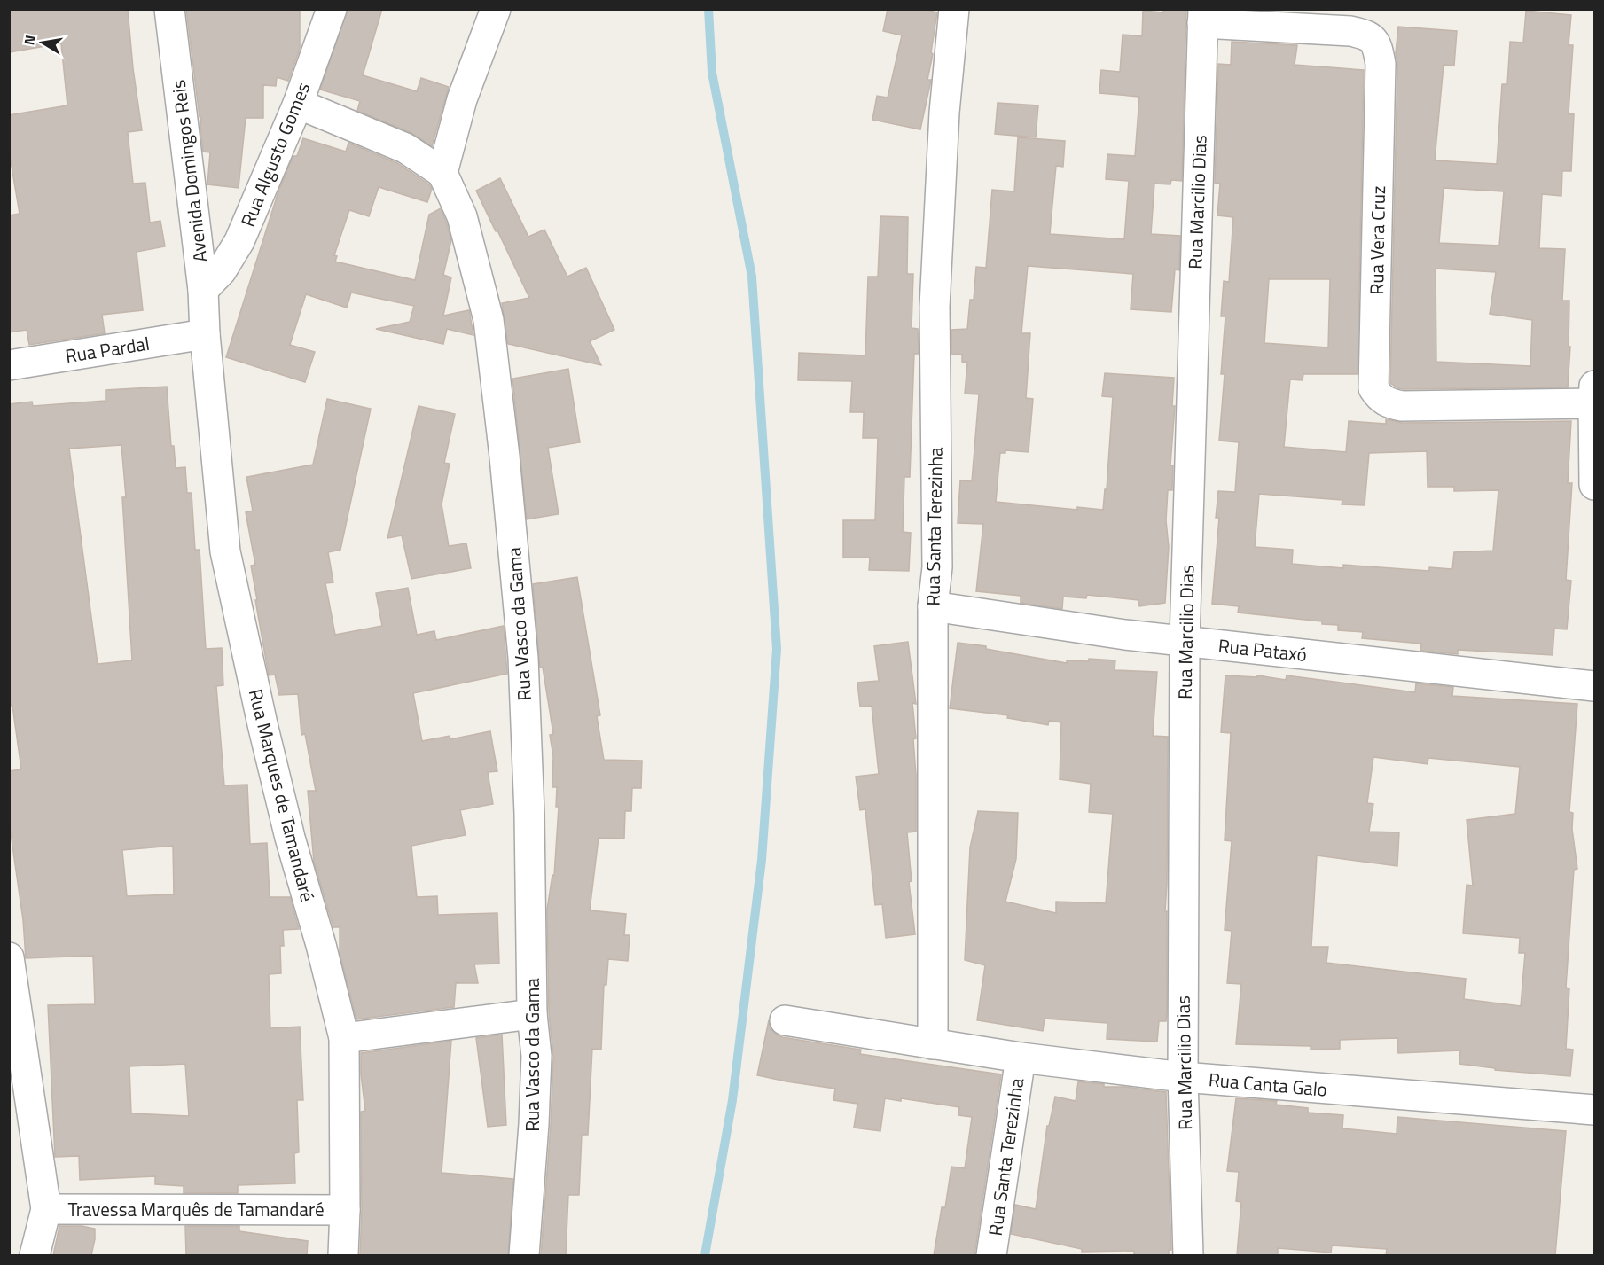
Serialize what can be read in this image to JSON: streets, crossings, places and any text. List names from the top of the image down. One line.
{"streets":{"street":["Rua Algusto Gomes","Avenida Domingos Reis","Rua Marcilio Dias","Rua Vera Cruz","Rua Pardal","Rua Santa Terezinha","Rua Vasco da Gama","Rua Pataxó","Rua Marques de Tamandaré","Rua Canta Galo","Travessa Marquês de Tamandaré"]},"crossings":[["Rua Algusto Gomes","Avenida Domingos Reis"],["Avenida Domingos Reis","Rua Pardal"],["Avenida Domingos Reis","Rua Marques de Tamandaré"],["Rua Marcilio Dias","Rua Vera Cruz"],["Rua Marcilio Dias","Rua Pataxó"],["Rua Marcilio Dias","Rua Canta Galo"],["Rua Pardal","Rua Marques de Tamandaré"],["Rua Santa Terezinha","Rua Pataxó"],["Rua Santa Terezinha","Rua Canta Galo"],["Rua Marques de Tamandaré","Travessa Marquês de Tamandaré"]],"north":"left"}
